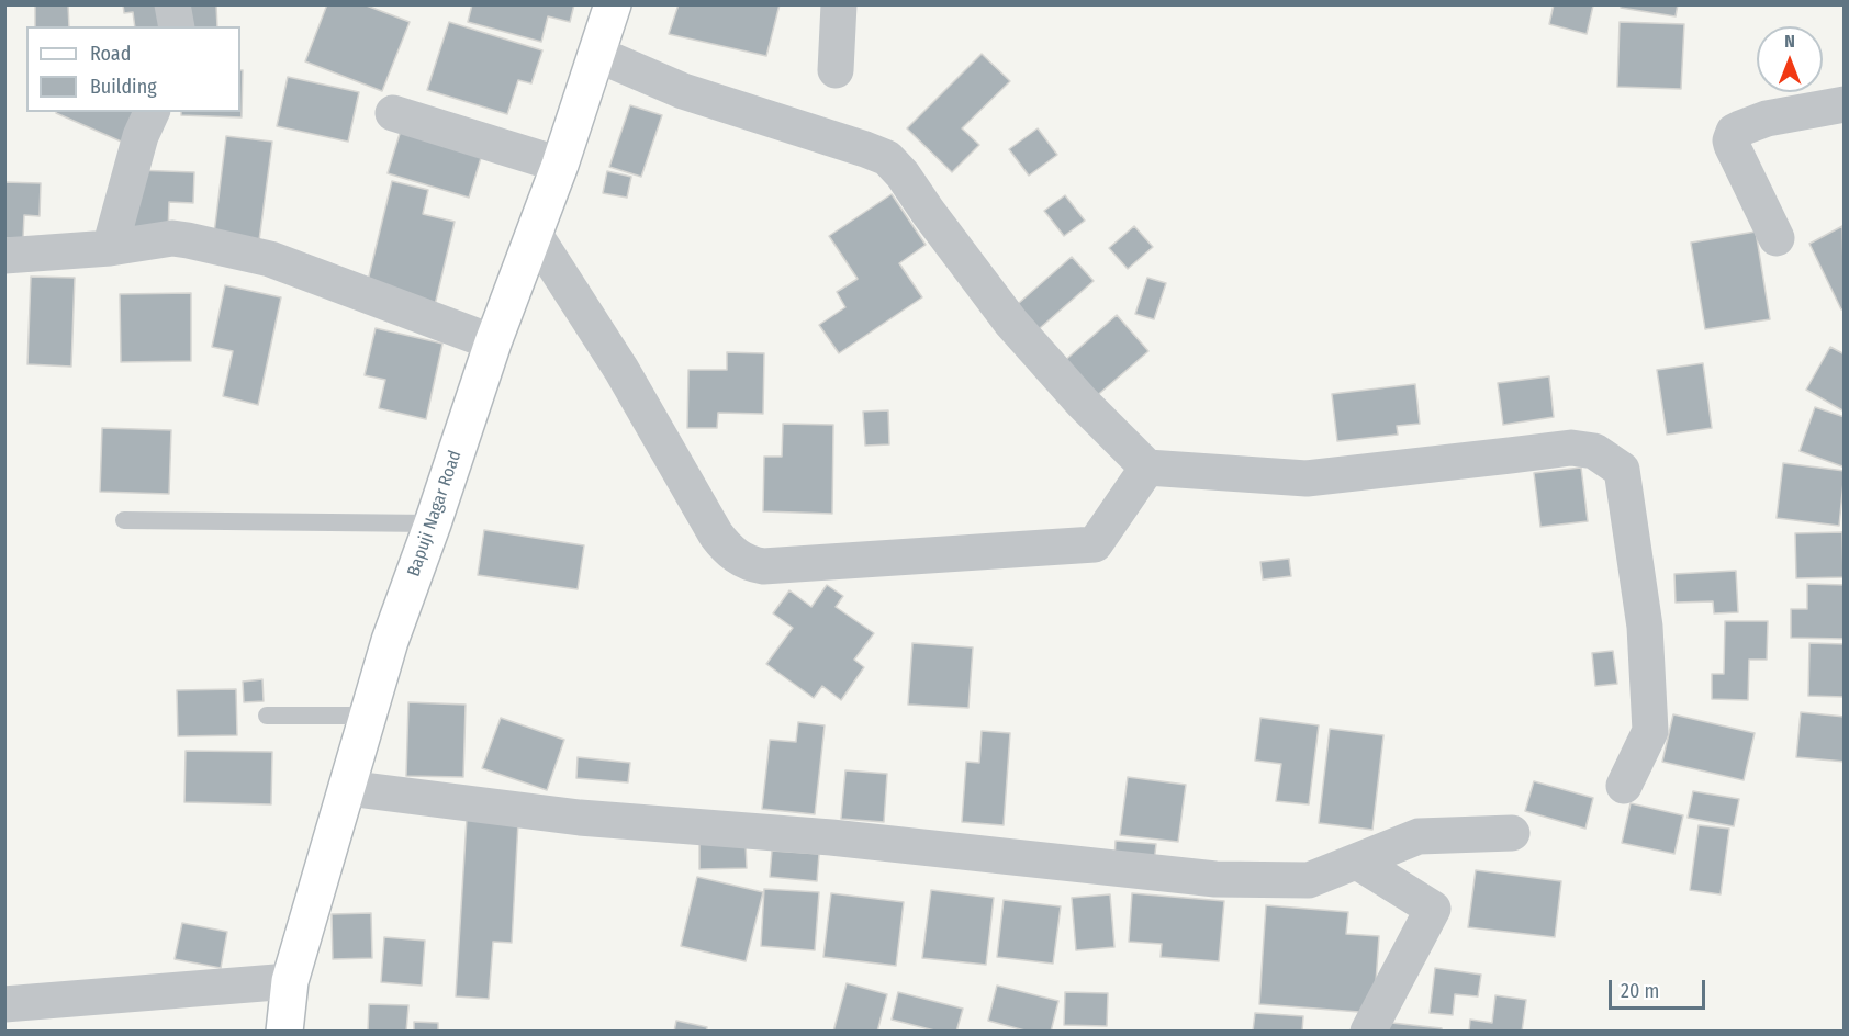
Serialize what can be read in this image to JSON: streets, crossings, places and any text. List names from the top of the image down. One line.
{"streets":{"street":["Bapuji Nagar Road"]},"legend":["Road","Building"],"scale_bar":"20 m","north":"top"}
